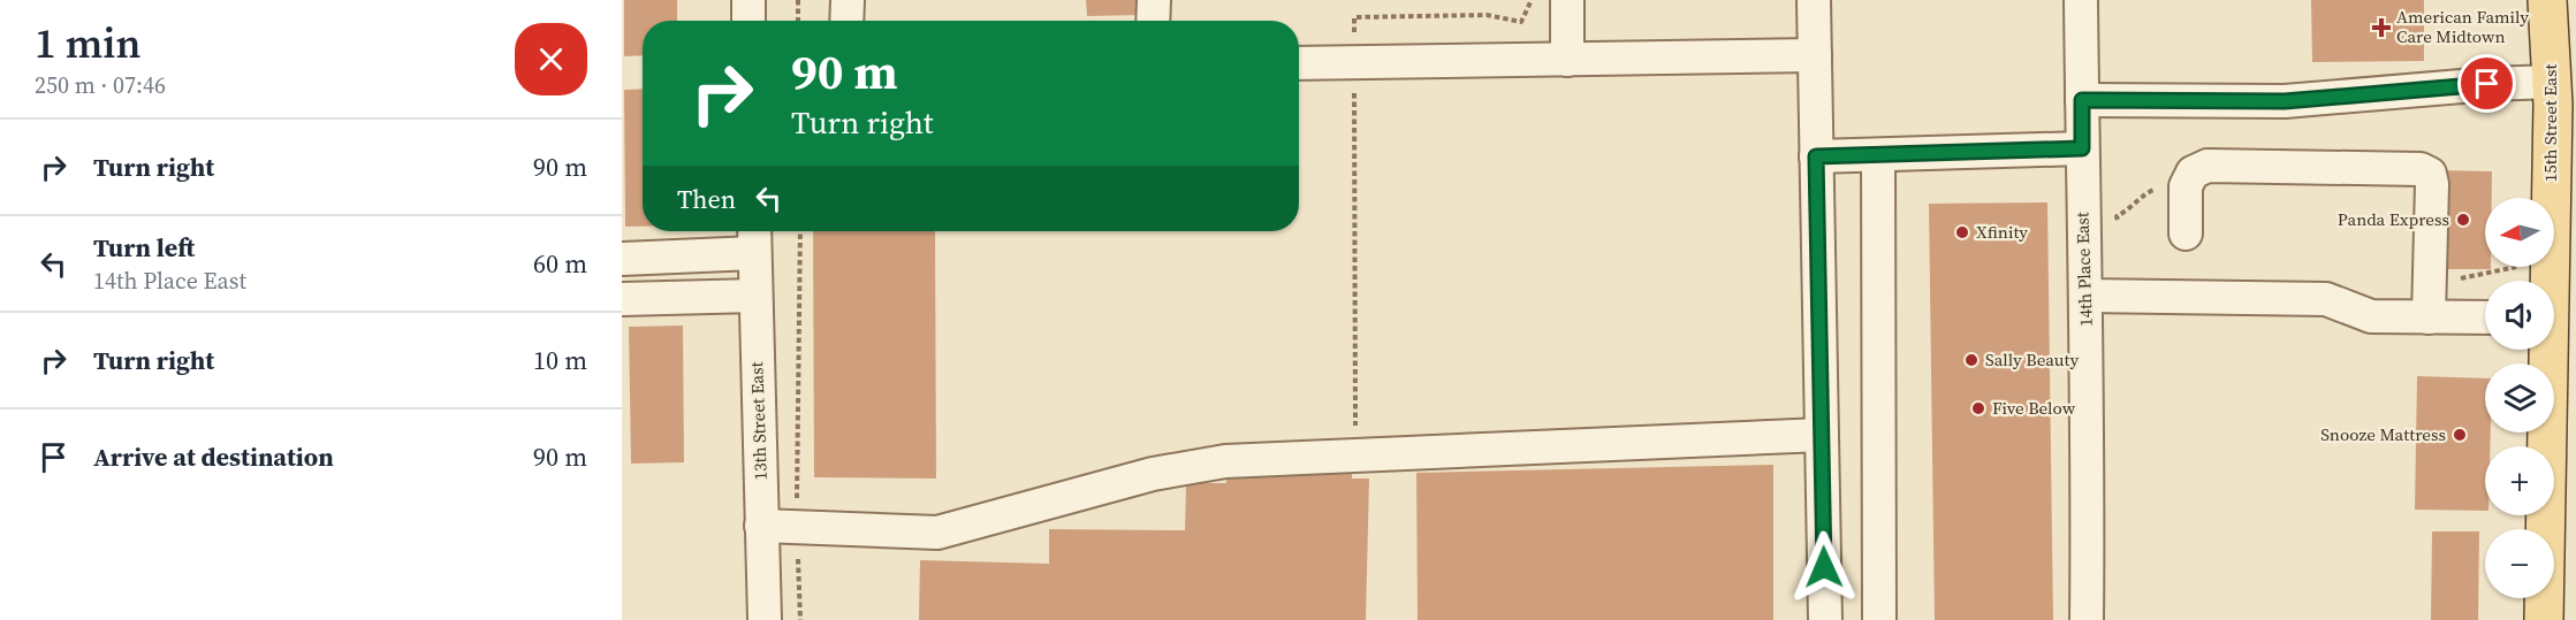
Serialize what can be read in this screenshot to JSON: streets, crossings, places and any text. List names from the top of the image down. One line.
{"streets":{"main road":["15th Street East"],"street":["14th Place East","13th Street East"]},"places":{"health":["American Family Care Midtown"],"other":["Panda Express","Xfinity","Sally Beauty","Five Below","Snooze Mattress"]},"north":"left","page":{"heading":["1 min","250 m · 07:46"],"turn":["90 m","Turn right"],"list":[{"name":"Turn right","value":"90 m"},{"name":"Turn left","note":"14th Place East","value":"60 m"},{"name":"Turn right","value":"10 m"},{"name":"Arrive at destination","value":"90 m"}],"then":"Then","map_buttons":["+","−"]}}
